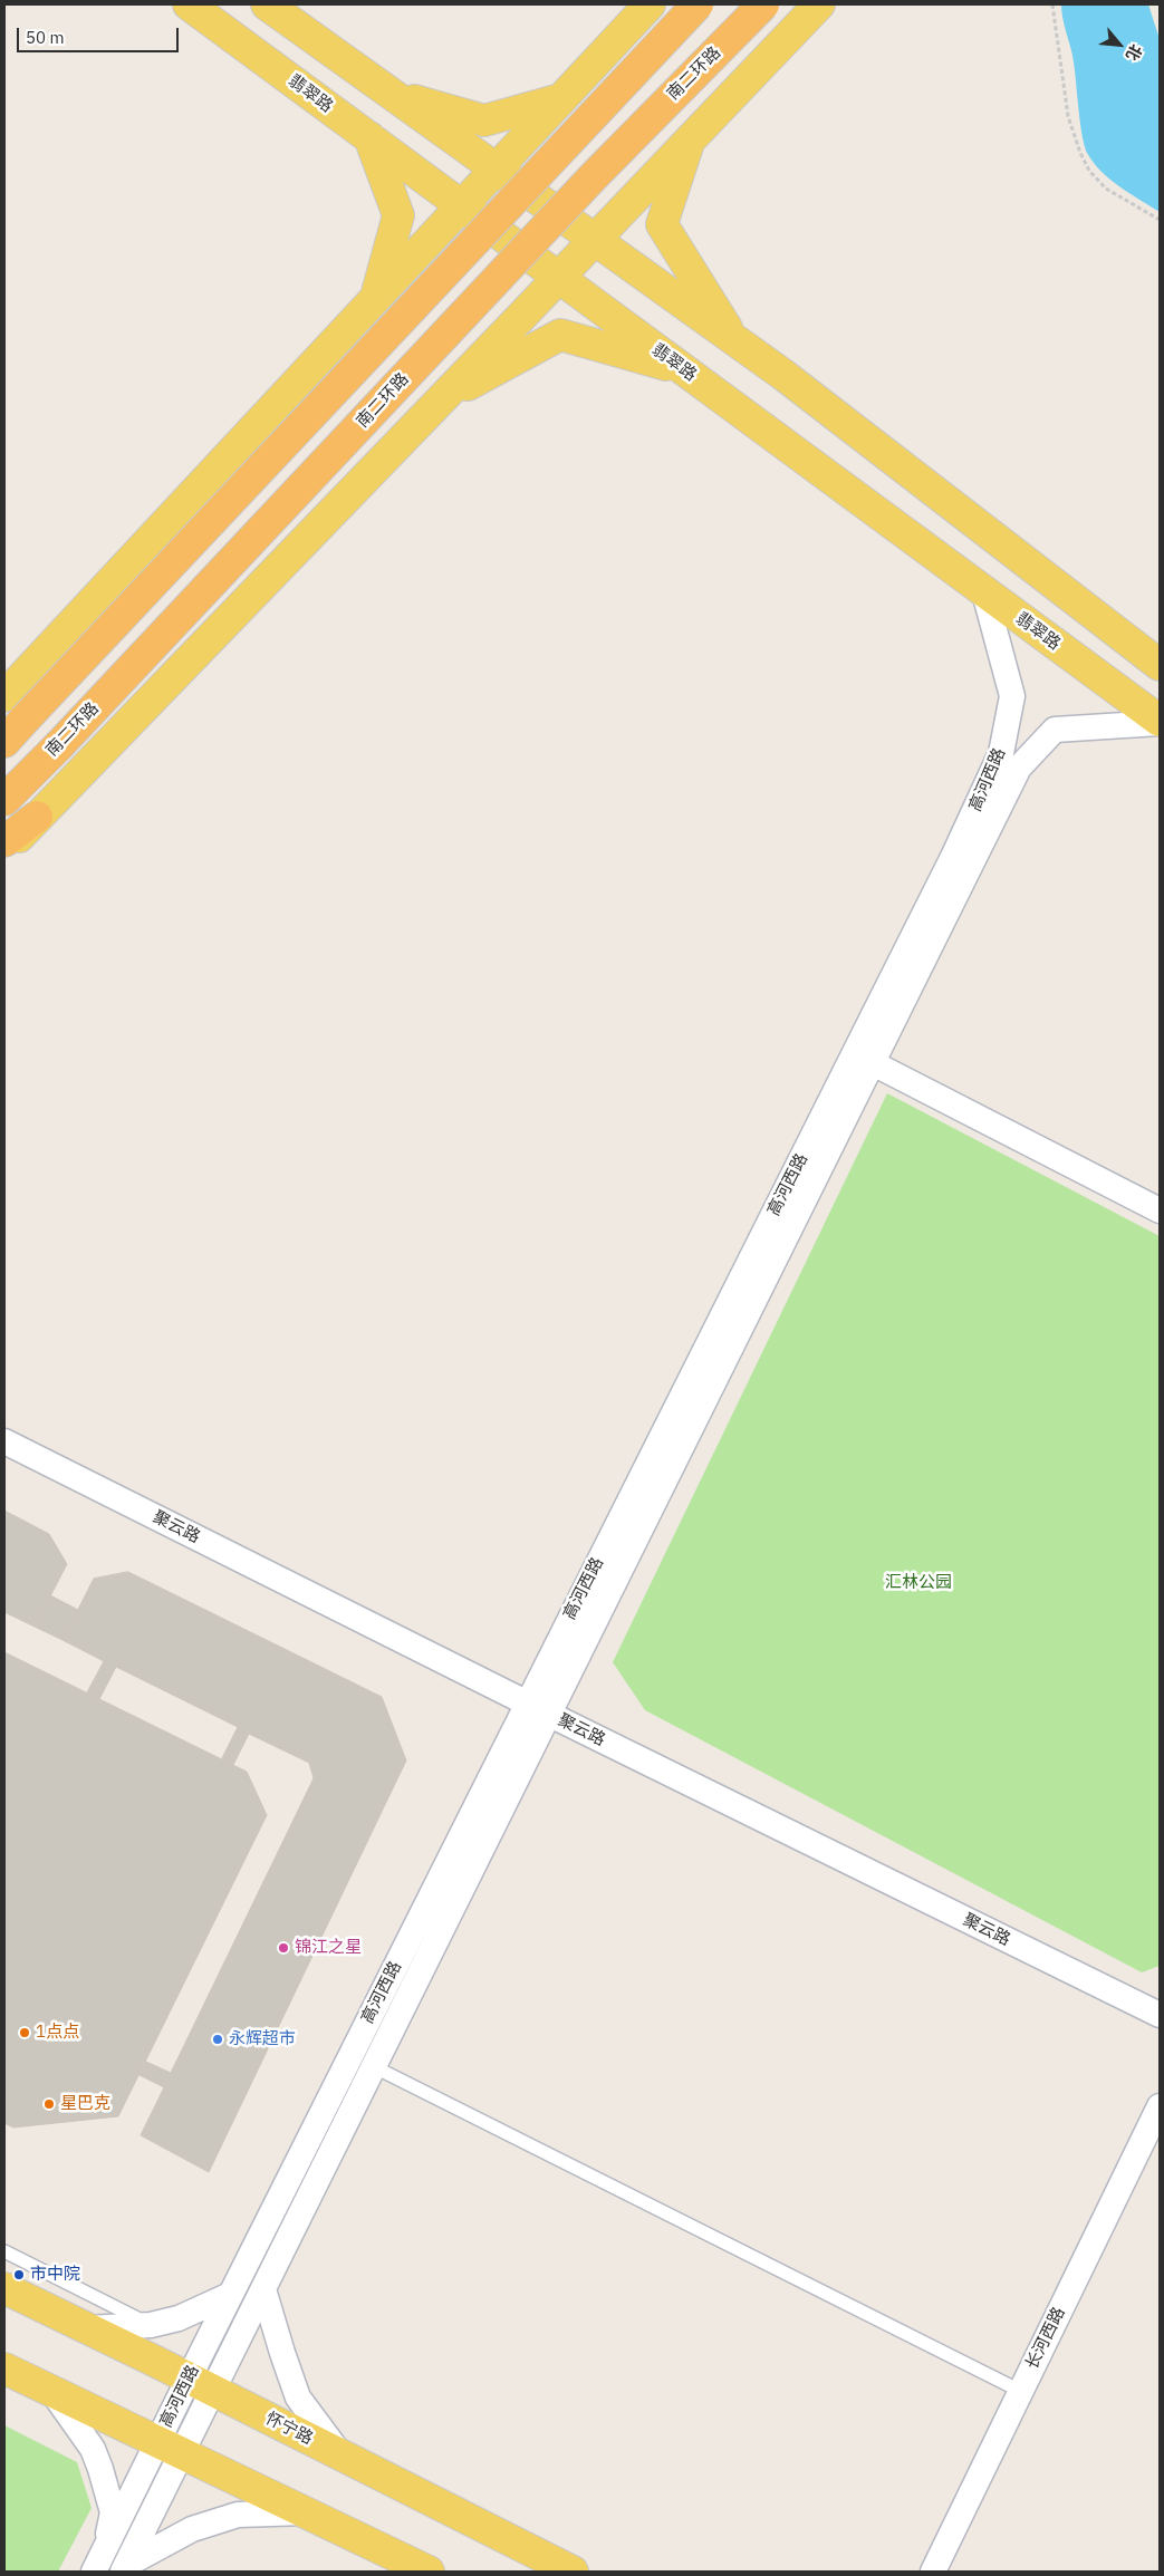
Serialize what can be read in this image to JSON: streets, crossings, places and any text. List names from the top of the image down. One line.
{"streets":{"highway":["南二环路"],"main road":["翡翠路","怀宁路"],"street":["高河西路","聚云路","长河西路"]},"crossings":[["翡翠路","高河西路"],["高河西路","聚云路"],["高河西路","怀宁路"]],"parks":["汇林公园"],"places":["锦江之星","1点点","永辉超市","星巴克","市中院"],"scale_bar":"50 m","north":"bottom right"}
